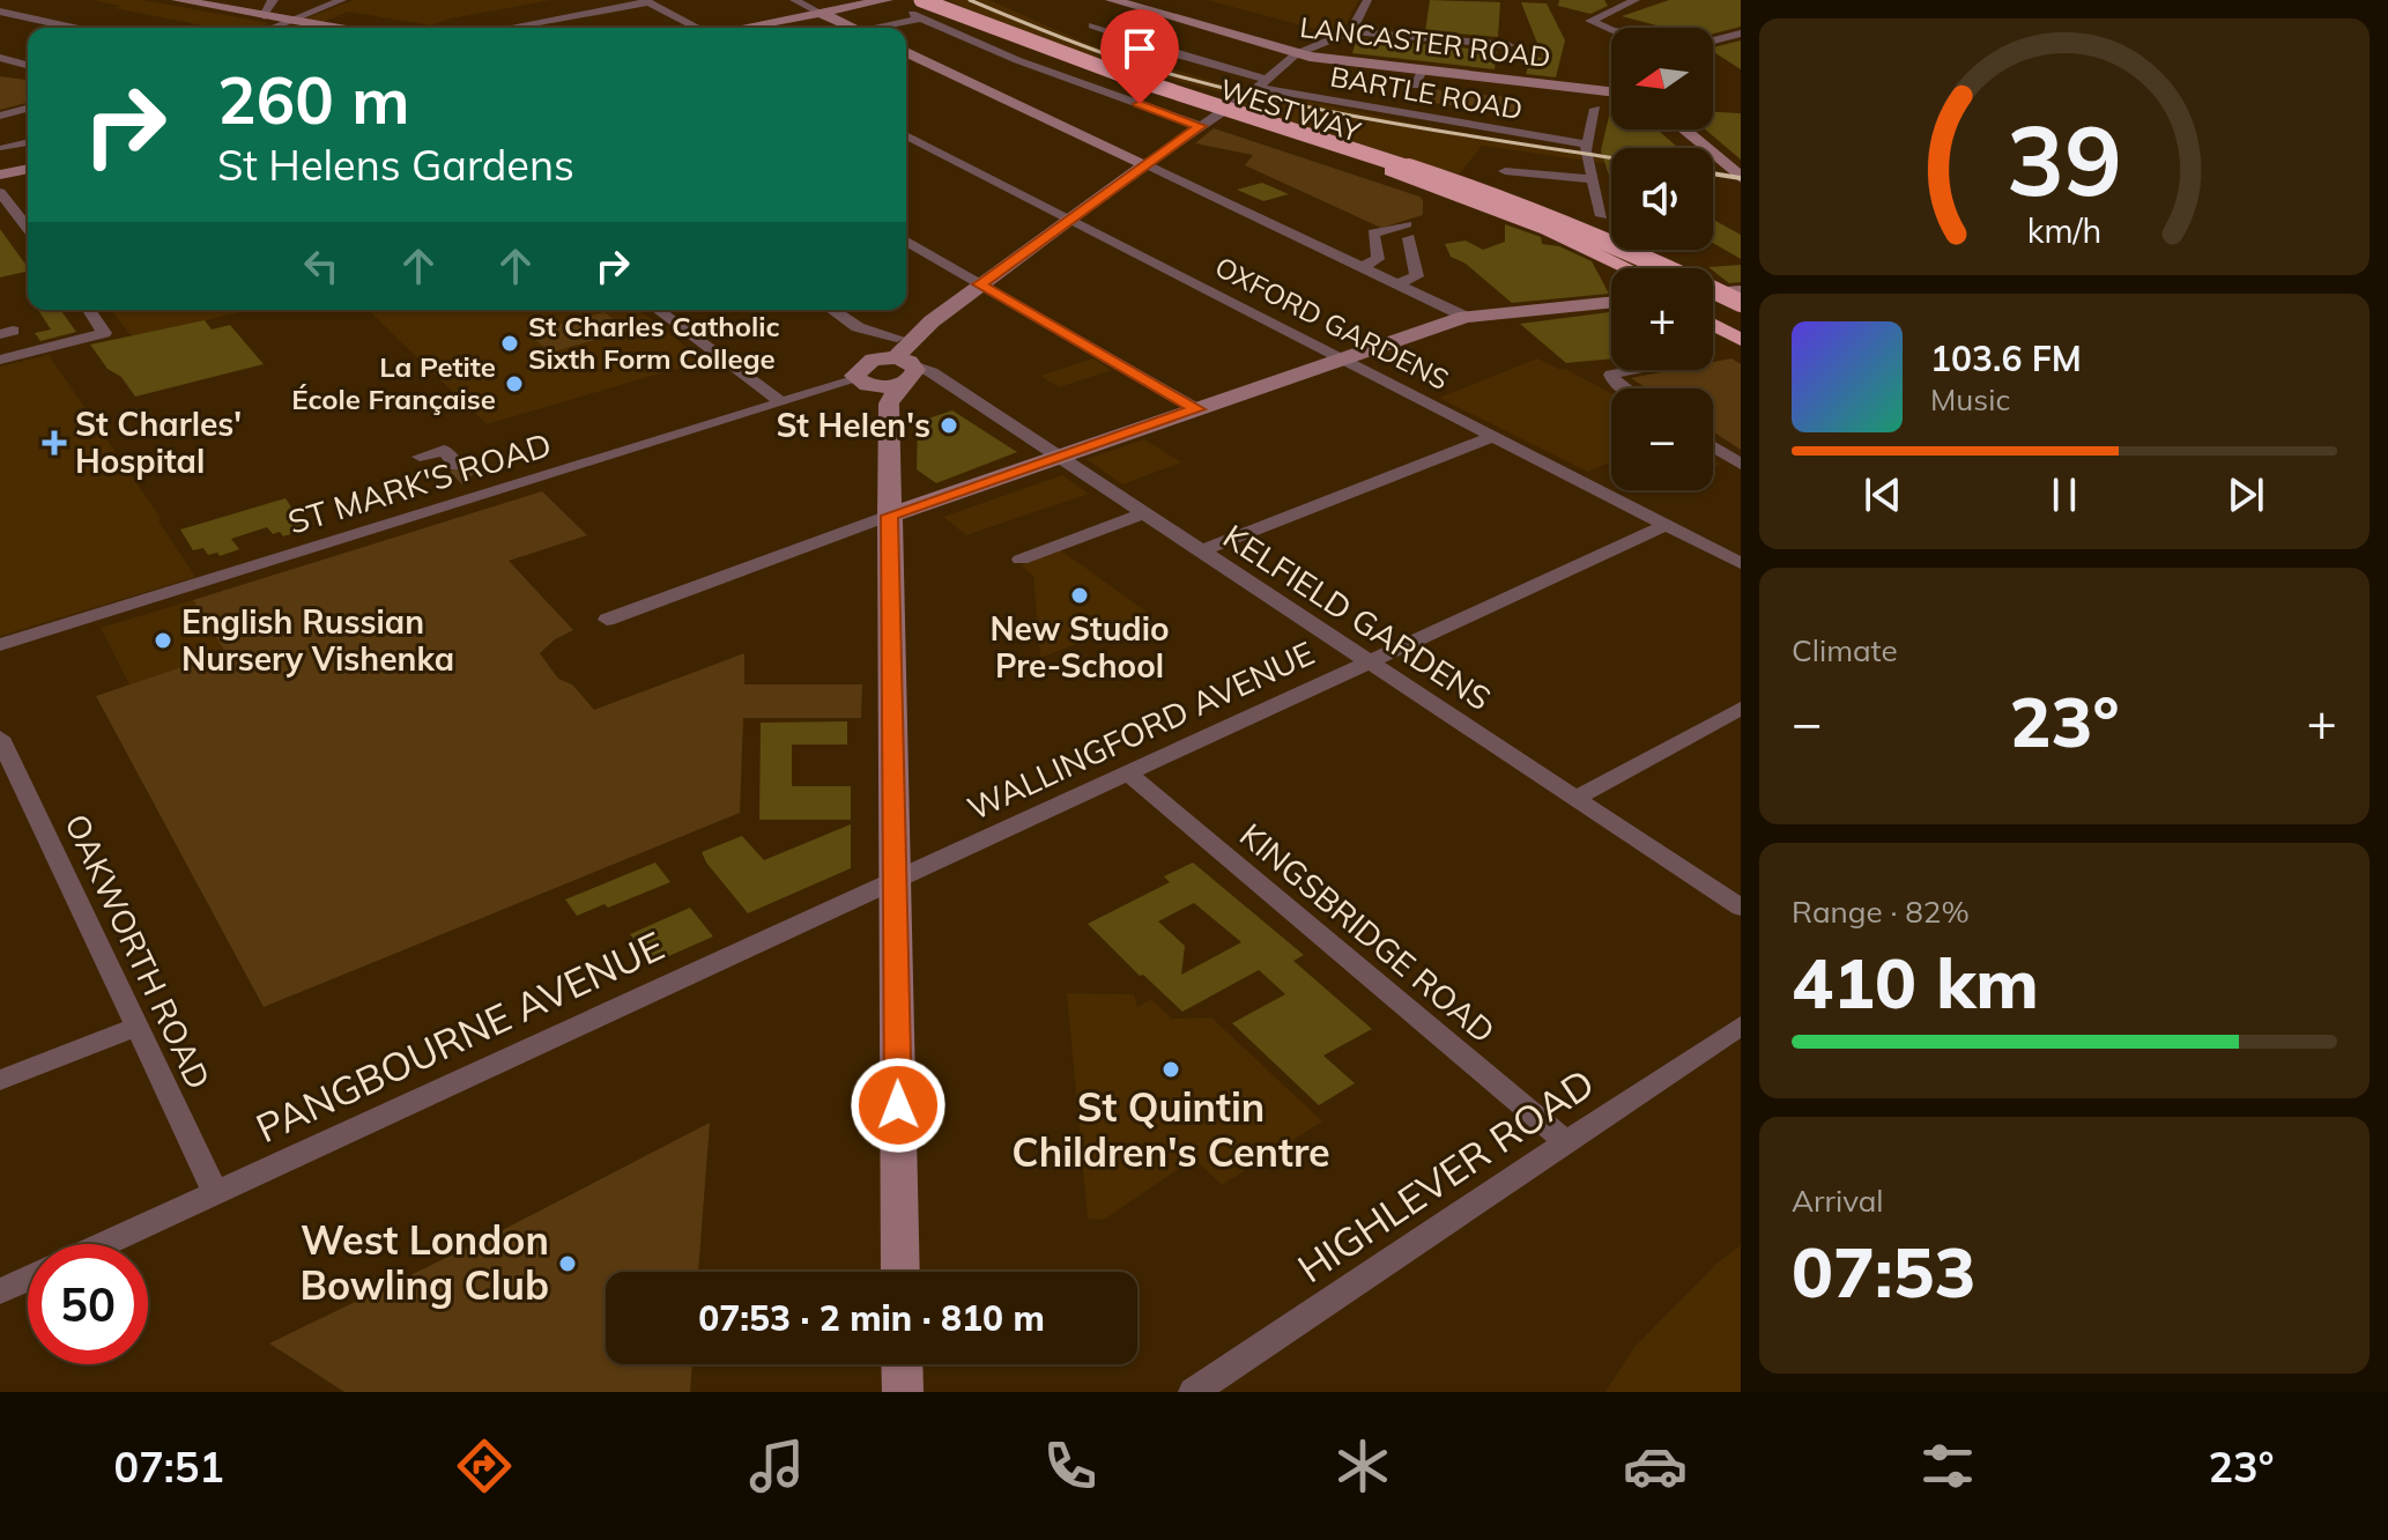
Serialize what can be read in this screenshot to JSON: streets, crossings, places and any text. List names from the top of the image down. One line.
{"streets":{"highway":["WESTWAY"],"main road":["LANCASTER ROAD"],"street":["BARTLE ROAD","OXFORD GARDENS","ST MARK'S ROAD","KELFIELD GARDENS","WALLINGFORD AVENUE","KINGSBRIDGE ROAD","OAKWORTH ROAD","PANGBOURNE AVENUE","HIGHLEVER ROAD"]},"crossings":[["OXFORD GARDENS","WALLINGFORD AVENUE"],["ST MARK'S ROAD","KELFIELD GARDENS"],["KELFIELD GARDENS","WALLINGFORD AVENUE"],["WALLINGFORD AVENUE","KINGSBRIDGE ROAD"],["WALLINGFORD AVENUE","PANGBOURNE AVENUE"],["KINGSBRIDGE ROAD","HIGHLEVER ROAD"],["OAKWORTH ROAD","PANGBOURNE AVENUE"]],"places":{"other":["St Charles Catholic Sixth Form College","La Petite École Française","St Helen's","New Studio Pre-School","English Russian Nursery Vishenka","St Quintin Children's Centre","West London Bowling Club"],"health":["St Charles' Hospital"]},"north":"left","page":{"map_buttons":["+","−"],"turn":["260 m","St Helens Gardens"],"song":["103.6 FM","Music"],"tile":["Climate",["Range · 82%","410 km"],["Arrival","07:53"]],"heat":["−","23°","+"],"limit":"50","trip":"07:53 · 2 min · 810 m","tabs":["07:51","23°"],"gauge":["39","km/h"]}}
